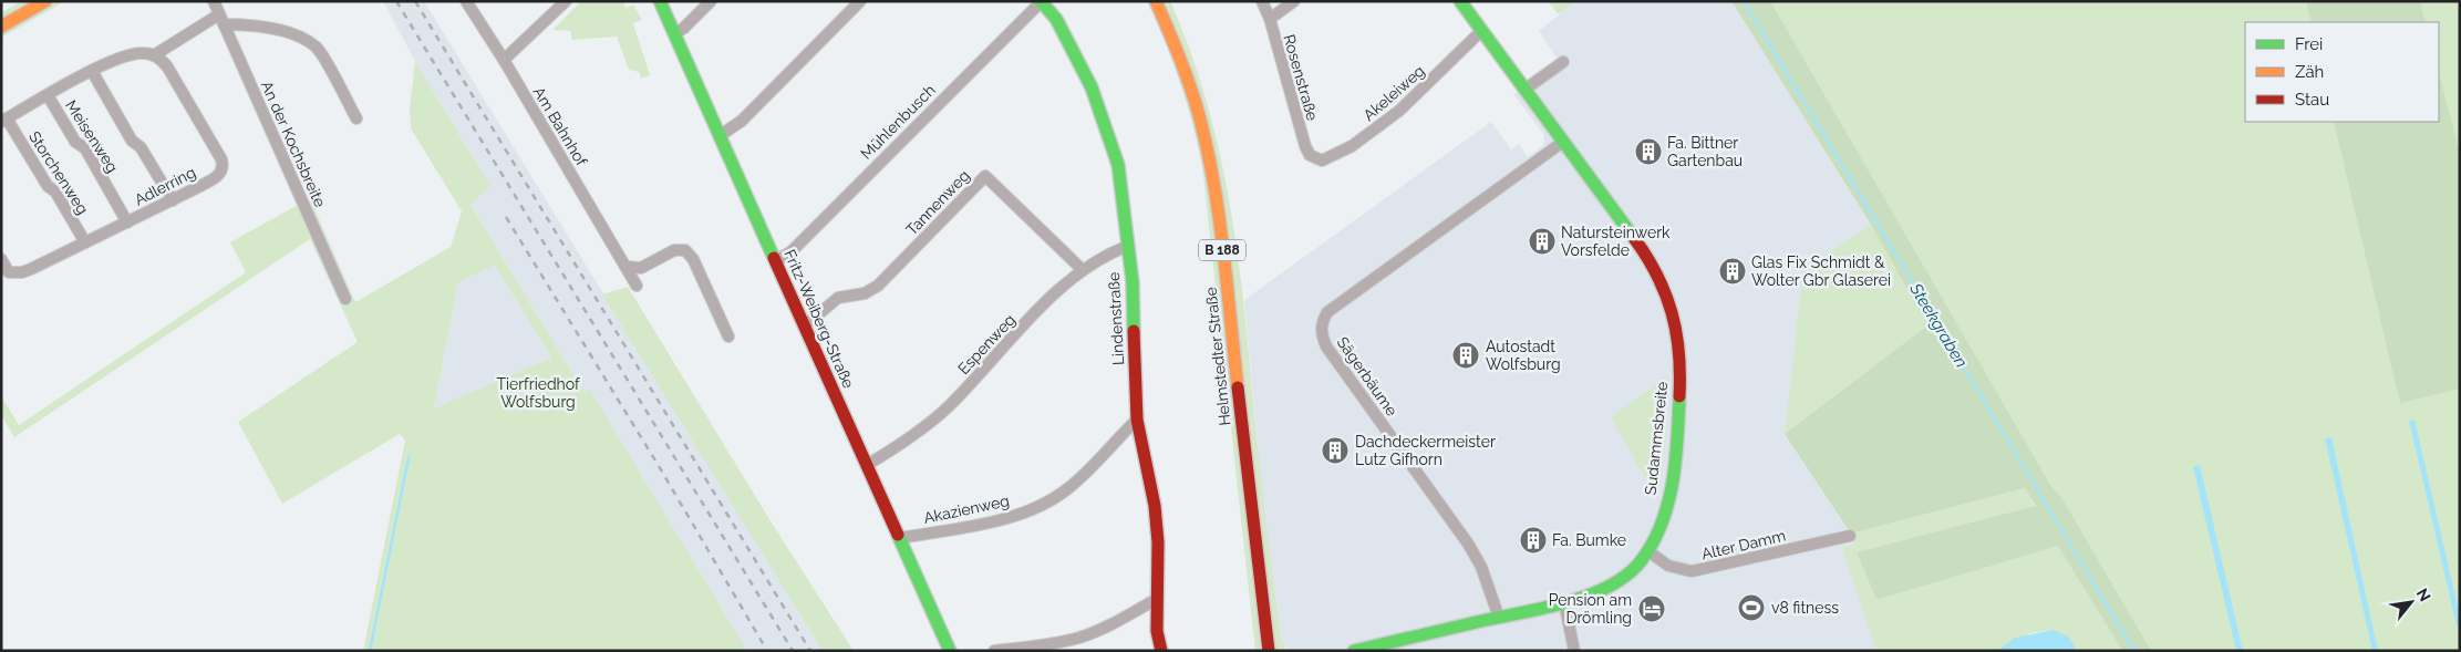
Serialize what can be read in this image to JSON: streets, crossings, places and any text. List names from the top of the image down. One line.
{"streets":{"street":["Rosenstraße","Akeleiweg","Mühlenbusch","Am Bahnhof","Meisenweg","An der Kochsbreite","Storchenweg","Adlerring","Tannenweg","B 188","Fritz-Weiberg-Straße","Lindenstraße","Espenweg","Helmstedter Straße","Sägerbäume","Sudammsbreite","Akazienweg","Alter Damm"]},"crossings":[["Rosenstraße","Akeleiweg"],["Akeleiweg","Sudammsbreite"],["Mühlenbusch","Fritz-Weiberg-Straße"],["Mühlenbusch","Lindenstraße"],["Meisenweg","Adlerring"],["Storchenweg","Adlerring"],["Tannenweg","Fritz-Weiberg-Straße"],["Tannenweg","Espenweg"],["Fritz-Weiberg-Straße","Espenweg"],["Fritz-Weiberg-Straße","Akazienweg"],["Lindenstraße","Espenweg"],["Lindenstraße","Akazienweg"],["Sägerbäume","Sudammsbreite"],["Sudammsbreite","Alter Damm"]],"water":["Steekgraben"],"parks":["Tierfriedhof Wolfsburg"],"places":{"building":["Fa. Bittner Gartenbau","Natursteinwerk Vorsfelde","Glas Fix Schmidt & Wolter Gbr Glaserei","Autostadt Wolfsburg","Dachdeckermeister Lutz Gifhorn","Fa. Bumke"],"sports":["v8 fitness"],"hotel":["Pension am Drömling"]},"legend":["Frei","Zäh","Stau"],"north":"top right"}
